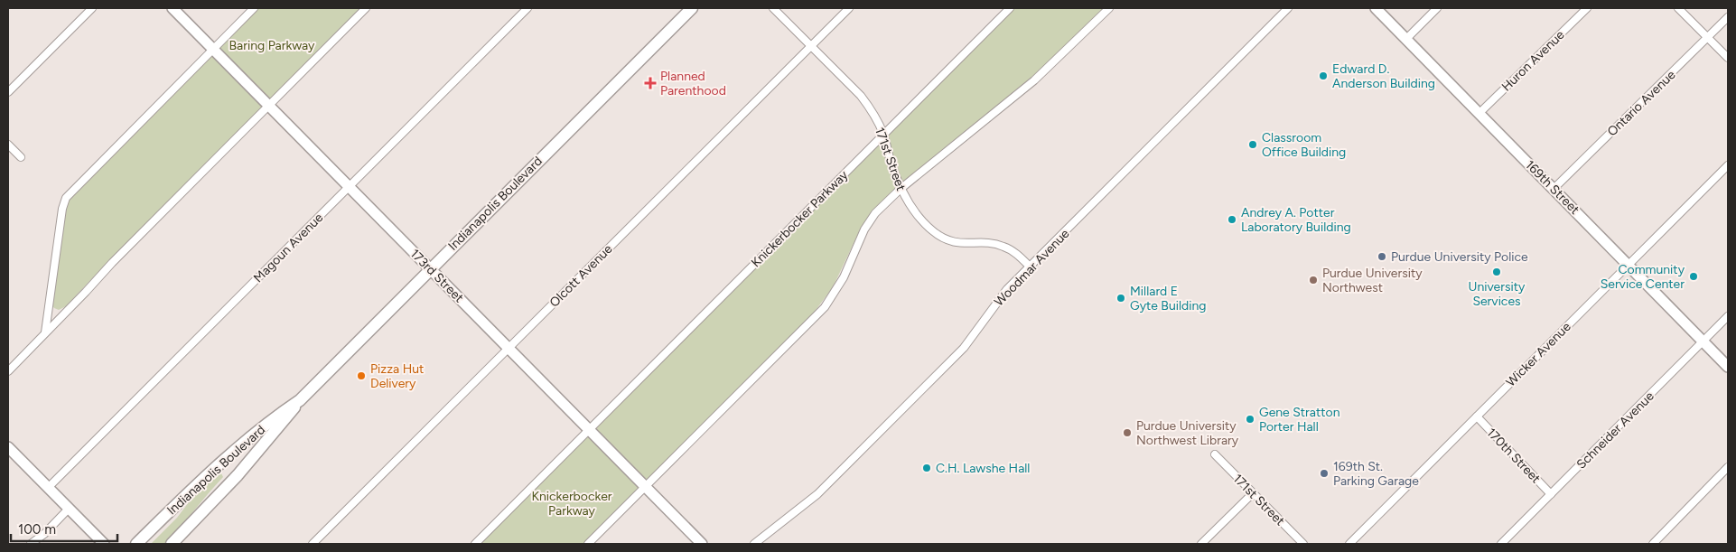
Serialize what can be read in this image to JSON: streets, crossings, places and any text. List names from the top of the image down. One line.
{"streets":{"main road":["Indianapolis Boulevard"],"street":["Huron Avenue","Ontario Avenue","171st Street","169th Street","Knickerbocker Parkway","Magoun Avenue","Woodmar Avenue","173rd Street","Olcott Avenue","Wicker Avenue","Schneider Avenue","170th Street"]},"crossings":[["Huron Avenue","169th Street"],["Ontario Avenue","169th Street"],["171st Street","Knickerbocker Parkway"],["171st Street","Woodmar Avenue"],["171st Street","Olcott Avenue"],["169th Street","Wicker Avenue"],["169th Street","Schneider Avenue"],["Indianapolis Boulevard","173rd Street"],["Knickerbocker Parkway","173rd Street"],["Magoun Avenue","173rd Street"],["173rd Street","Olcott Avenue"],["Wicker Avenue","170th Street"],["Schneider Avenue","170th Street"]],"parks":["Baring Parkway","Knickerbocker Parkway"],"places":{"other":["Edward D. Anderson Building","Classroom Office Building","Andrey A. Potter Laboratory Building","Purdue University Police","University Services","Community Service Center","Purdue University Northwest","Millard E Gyte Building","Pizza Hut Delivery","Gene Stratton Porter Hall","Purdue University Northwest Library","C.H. Lawshe Hall","169th St. Parking Garage"],"health":["Planned Parenthood"]},"scale_bar":"100 m"}
